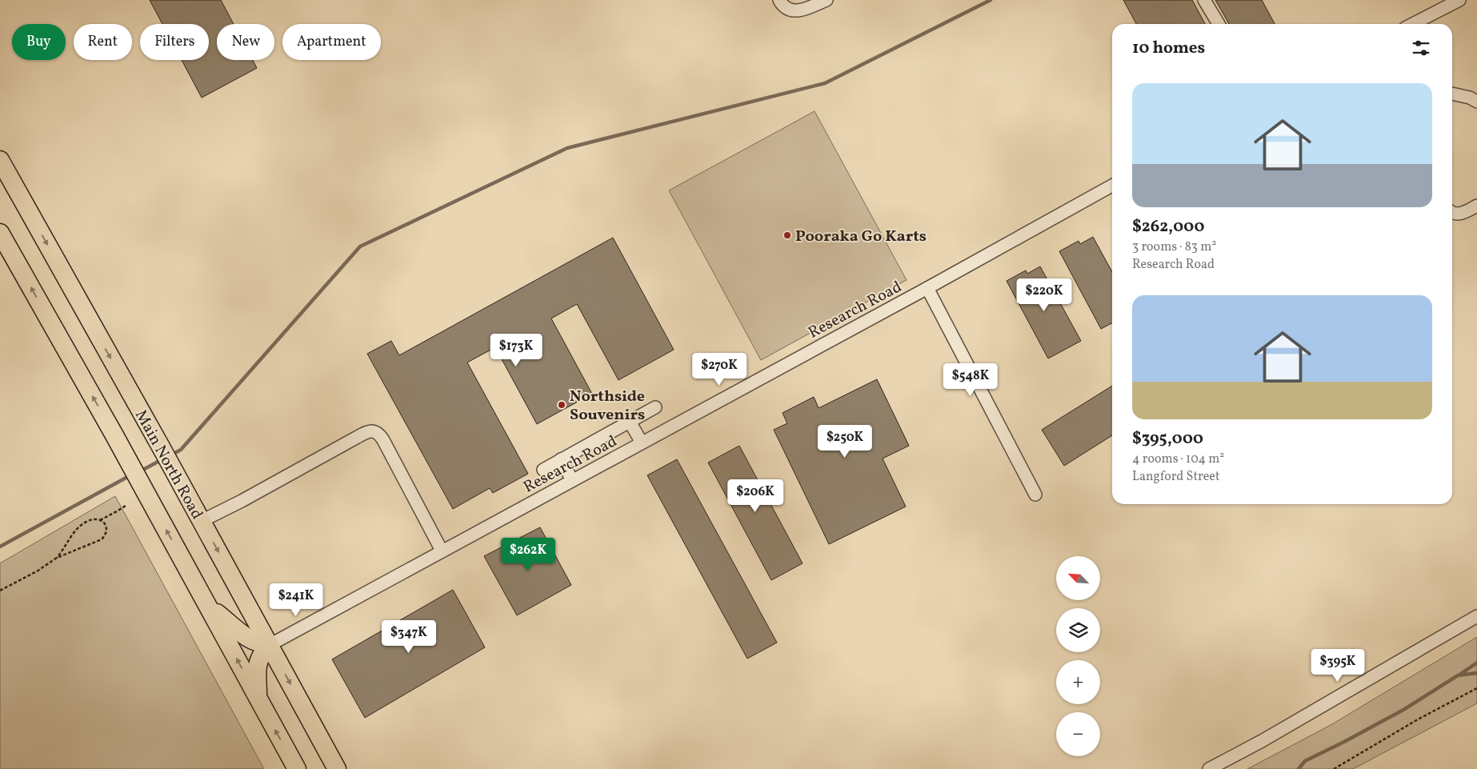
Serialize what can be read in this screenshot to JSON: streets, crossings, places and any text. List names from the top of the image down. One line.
{"streets":{"highway":["Main North Road"],"street":["Research Road"]},"crossings":[["Research Road","Main North Road"]],"places":["Pooraka Go Karts","Northside Souvenirs"],"north":"top left","page":{"chip":["Buy","Rent","Filters","New","Apartment"],"heading":"10 homes","list":[{"name":"$262,000","note":"3 rooms · 83 m² · Research Road"},{"name":"$395,000","note":"4 rooms · 104 m² · Langford Street"}],"price":["$220K","$173K","$270K","$548K","$250K","$206K","$262K","$241K","$347K","$395K"],"map_buttons":["+","−"]}}
